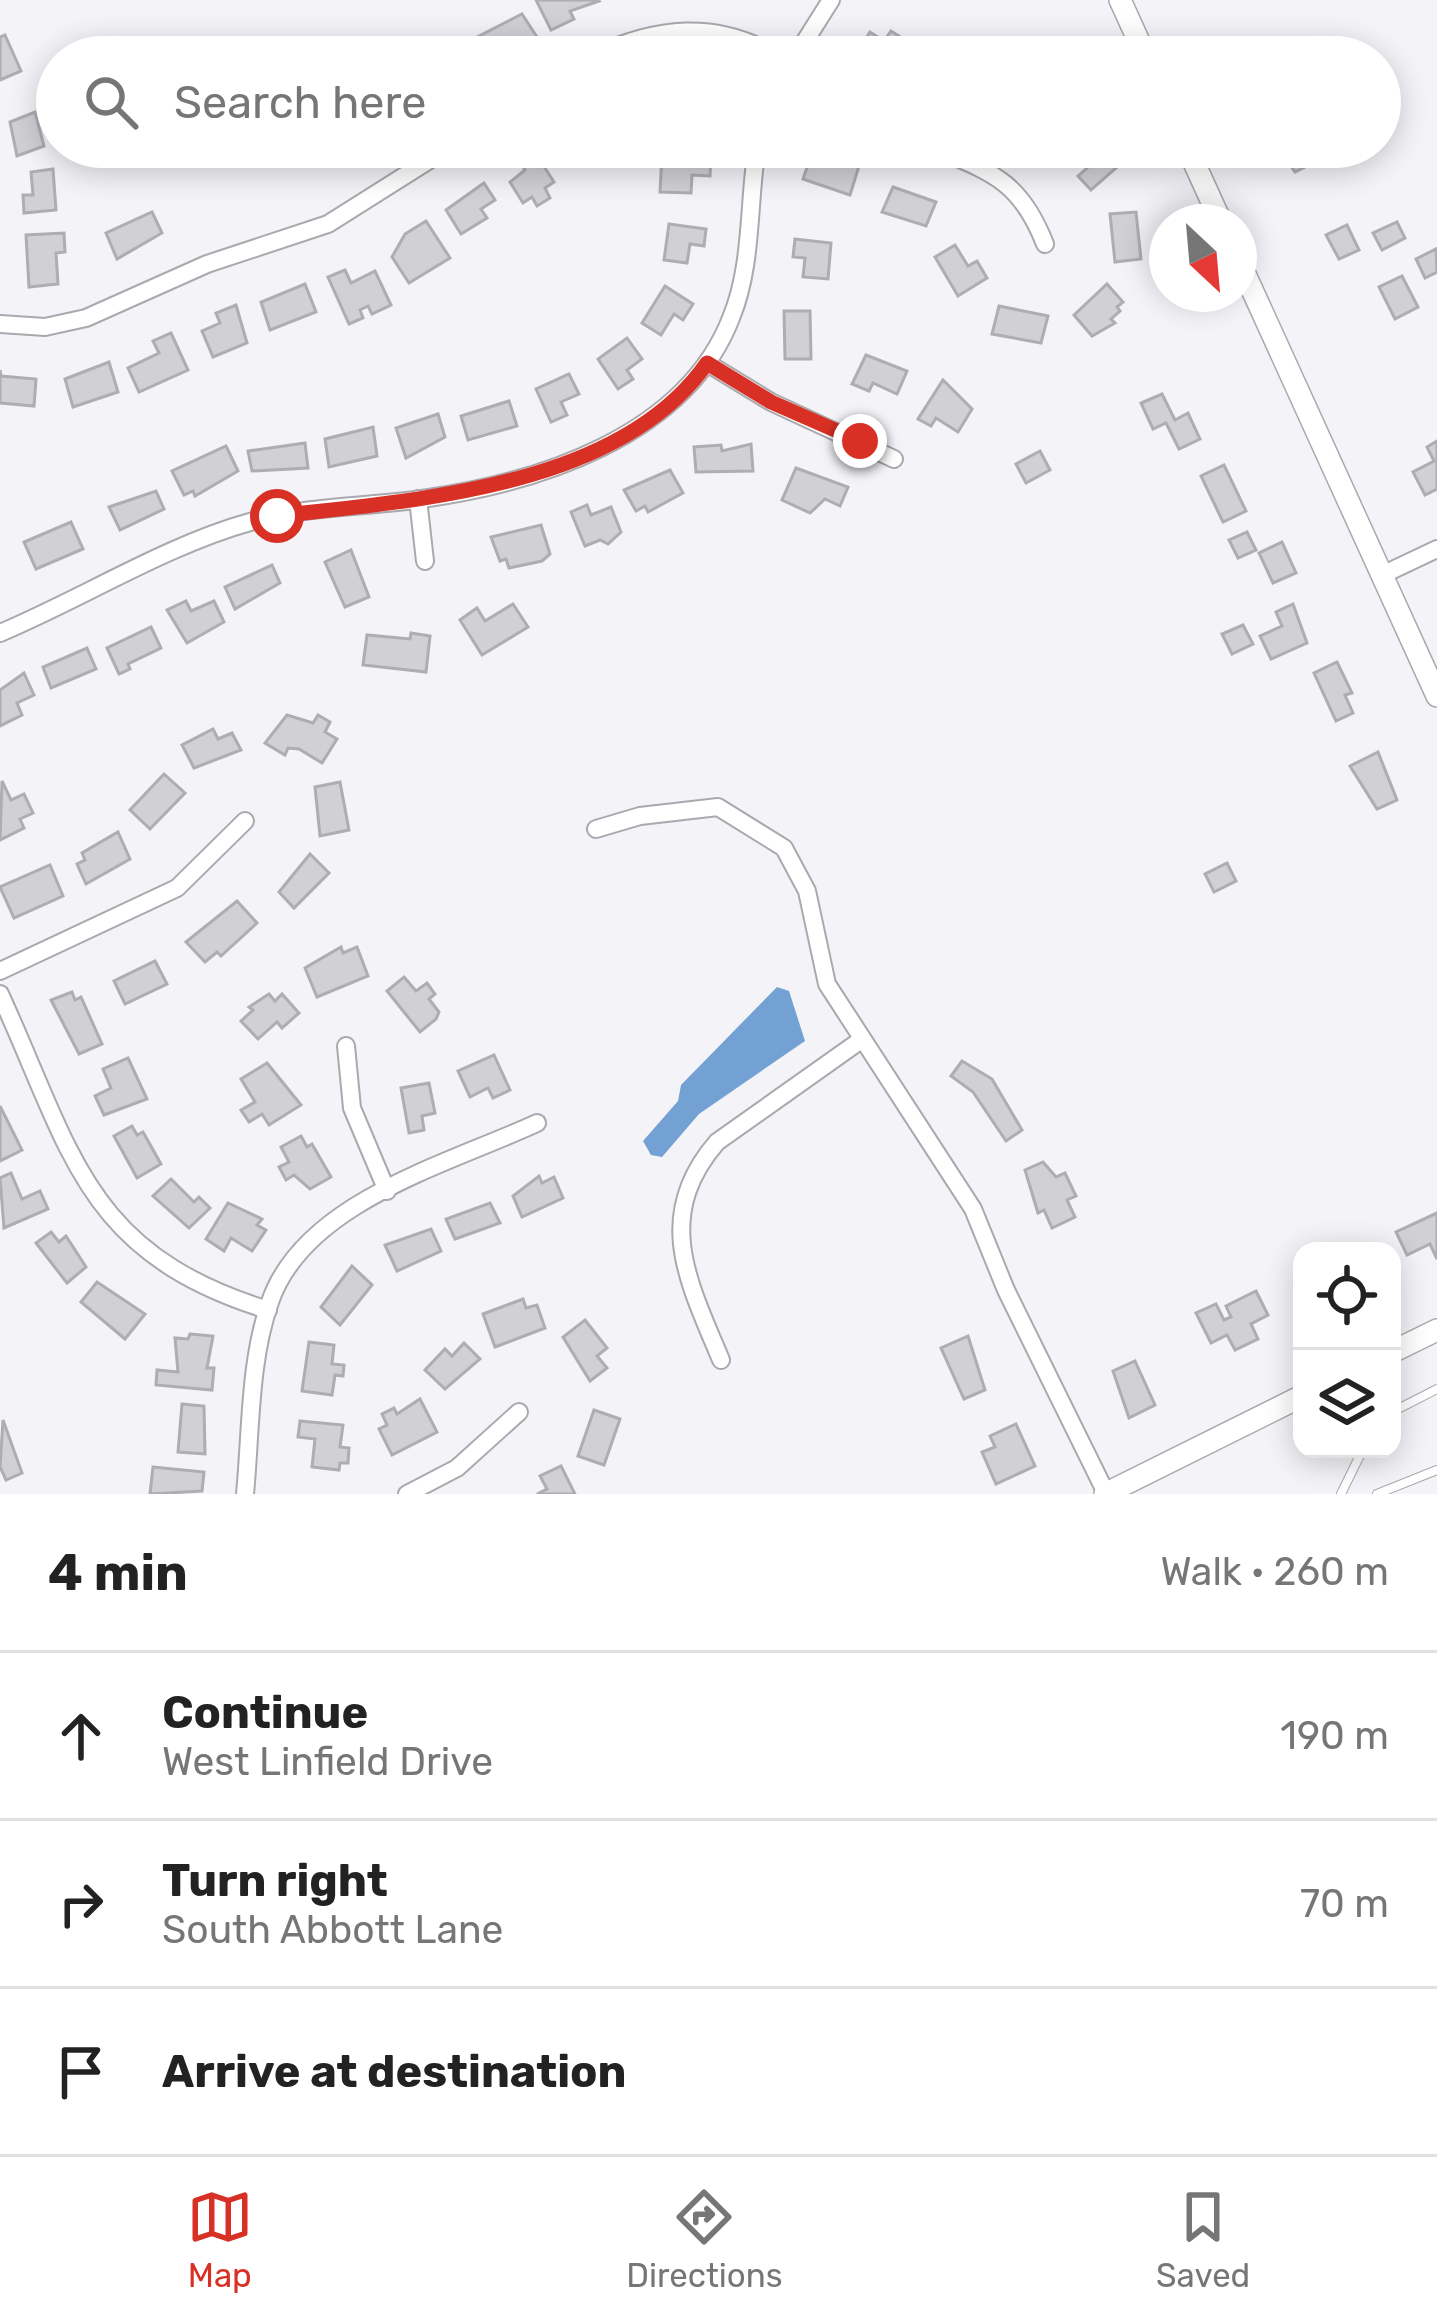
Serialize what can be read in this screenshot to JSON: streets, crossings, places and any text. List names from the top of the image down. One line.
{"north":"bottom right","page":{"search":"Search here","heading":["4 min","Walk · 260 m"],"list":[["Continue","West Linfield Drive","190 m"],["Turn right","South Abbott Lane","70 m"],"Arrive at destination"],"nav":["Map","Directions","Saved"]}}
